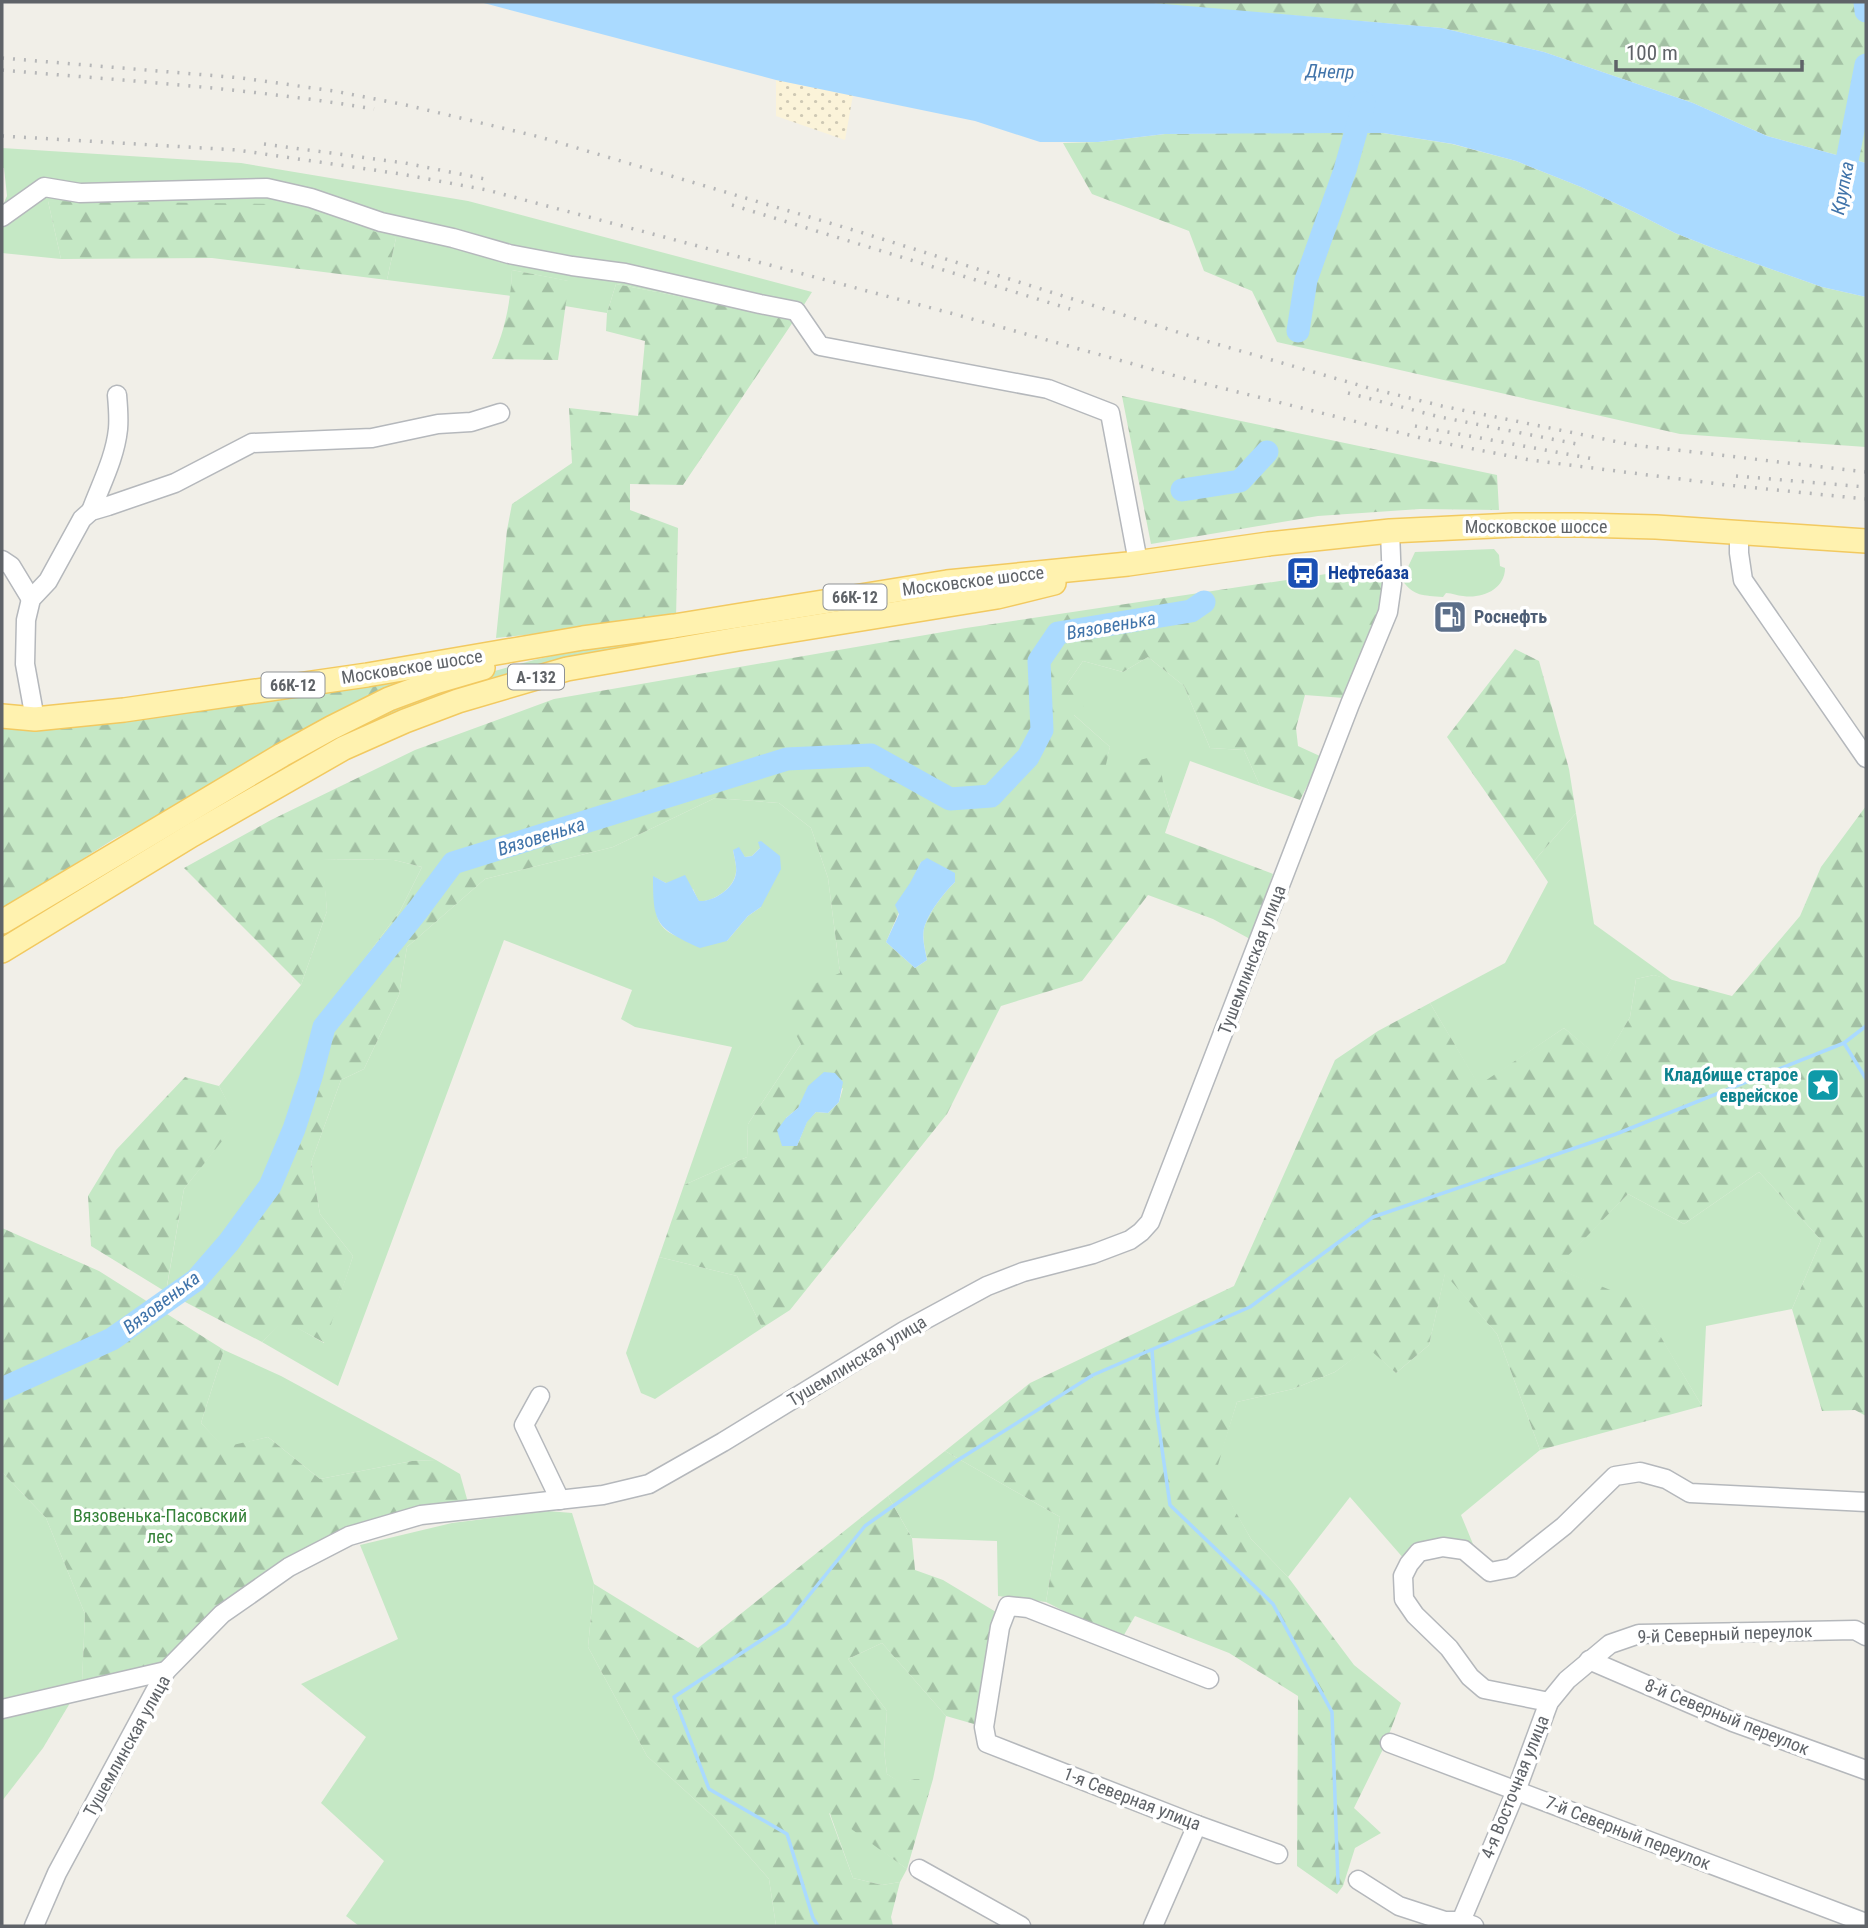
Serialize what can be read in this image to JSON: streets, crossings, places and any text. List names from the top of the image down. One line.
{"streets":{"main road":["Московское шоссе","66К-12","А-132"],"street":["Тушемлинская улица","9-й Северный переулок","8-й Северный переулок","4-я Восточная улица","1-я Северная улица","7-й Северный переулок"]},"crossings":[["Московское шоссе","А-132"],["Московское шоссе","Тушемлинская улица"],["9-й Северный переулок","8-й Северный переулок"],["9-й Северный переулок","4-я Восточная улица"],["8-й Северный переулок","4-я Восточная улица"],["4-я Восточная улица","7-й Северный переулок"]],"water":["Днепр","Крупка","Вязовенька"],"parks":["Вязовенька-Пасовский лес"],"places":{"bus stop":["Нефтебаза"],"fuel station":["Роснефть"],"place":["Кладбище старое еврейское"]},"scale_bar":"100 m"}
